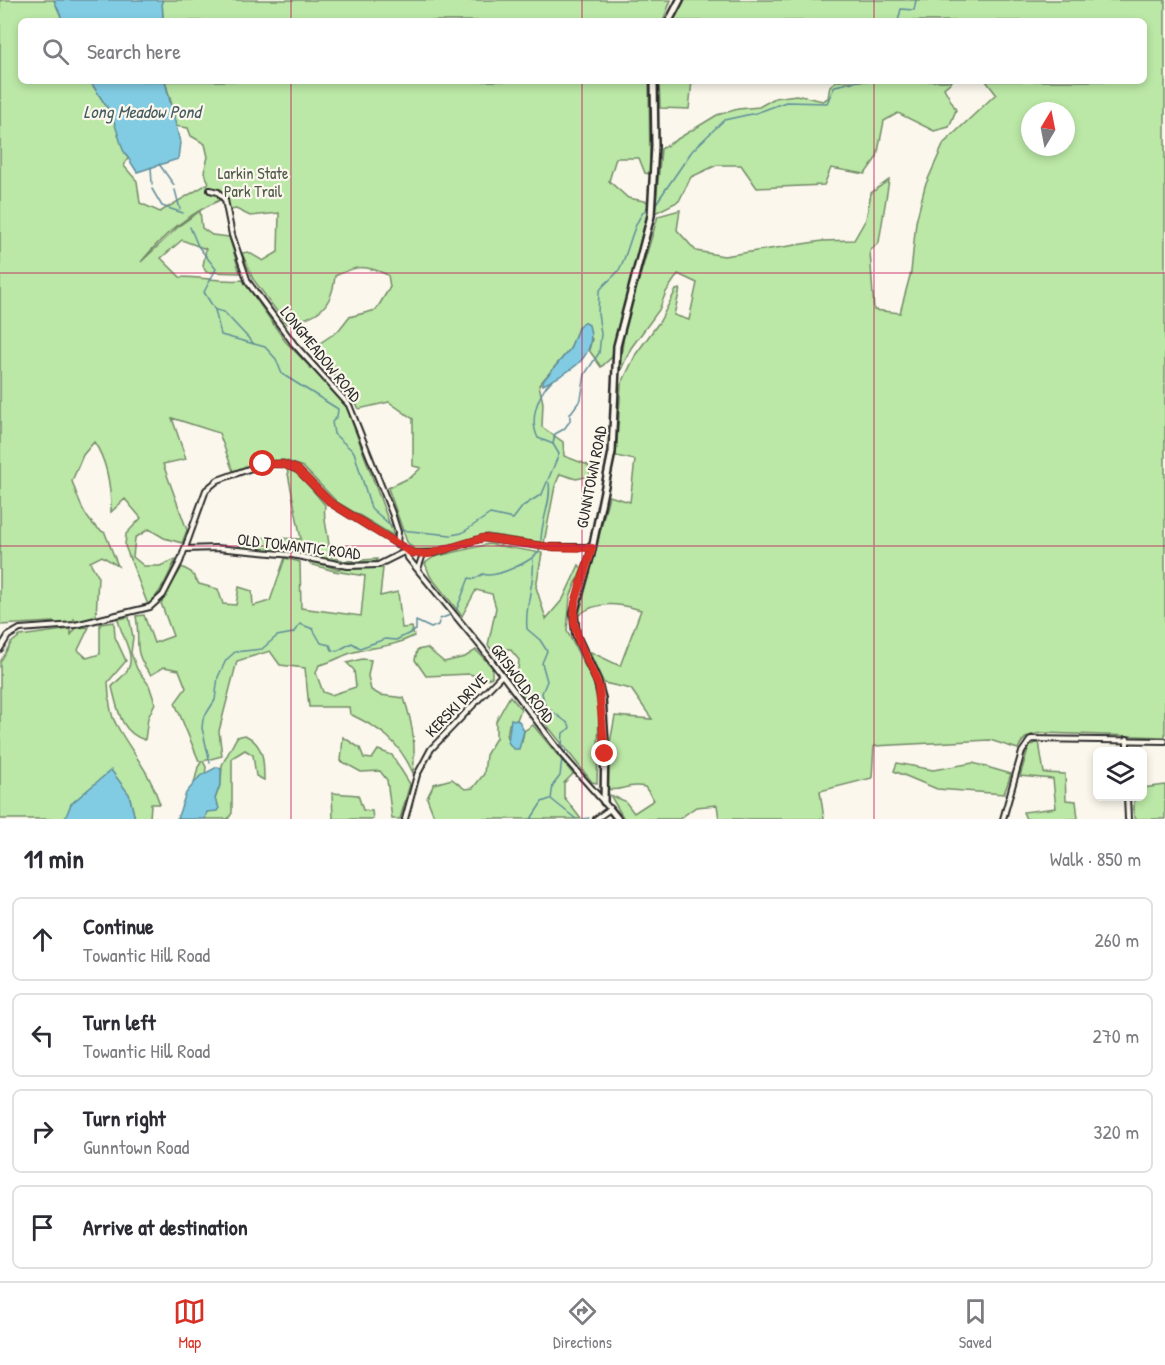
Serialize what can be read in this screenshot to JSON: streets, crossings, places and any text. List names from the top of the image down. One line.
{"streets":{"street":["LONGMEADOW ROAD","GUNNTOWN ROAD","OLD TOWANTIC ROAD","GRISWOLD ROAD","KERSKI DRIVE"]},"crossings":[["GUNNTOWN ROAD","GRISWOLD ROAD"],["OLD TOWANTIC ROAD","GRISWOLD ROAD"],["GRISWOLD ROAD","KERSKI DRIVE"]],"water":["Long Meadow Pond"],"parks":["Larkin State Park Trail"],"north":"top","page":{"search":"Search here","heading":["11 min","Walk · 850 m"],"list":[["Continue","Towantic Hill Road","260 m"],["Turn left","Towantic Hill Road","270 m"],["Turn right","Gunntown Road","320 m"],"Arrive at destination"],"nav":["Map","Directions","Saved"]}}
